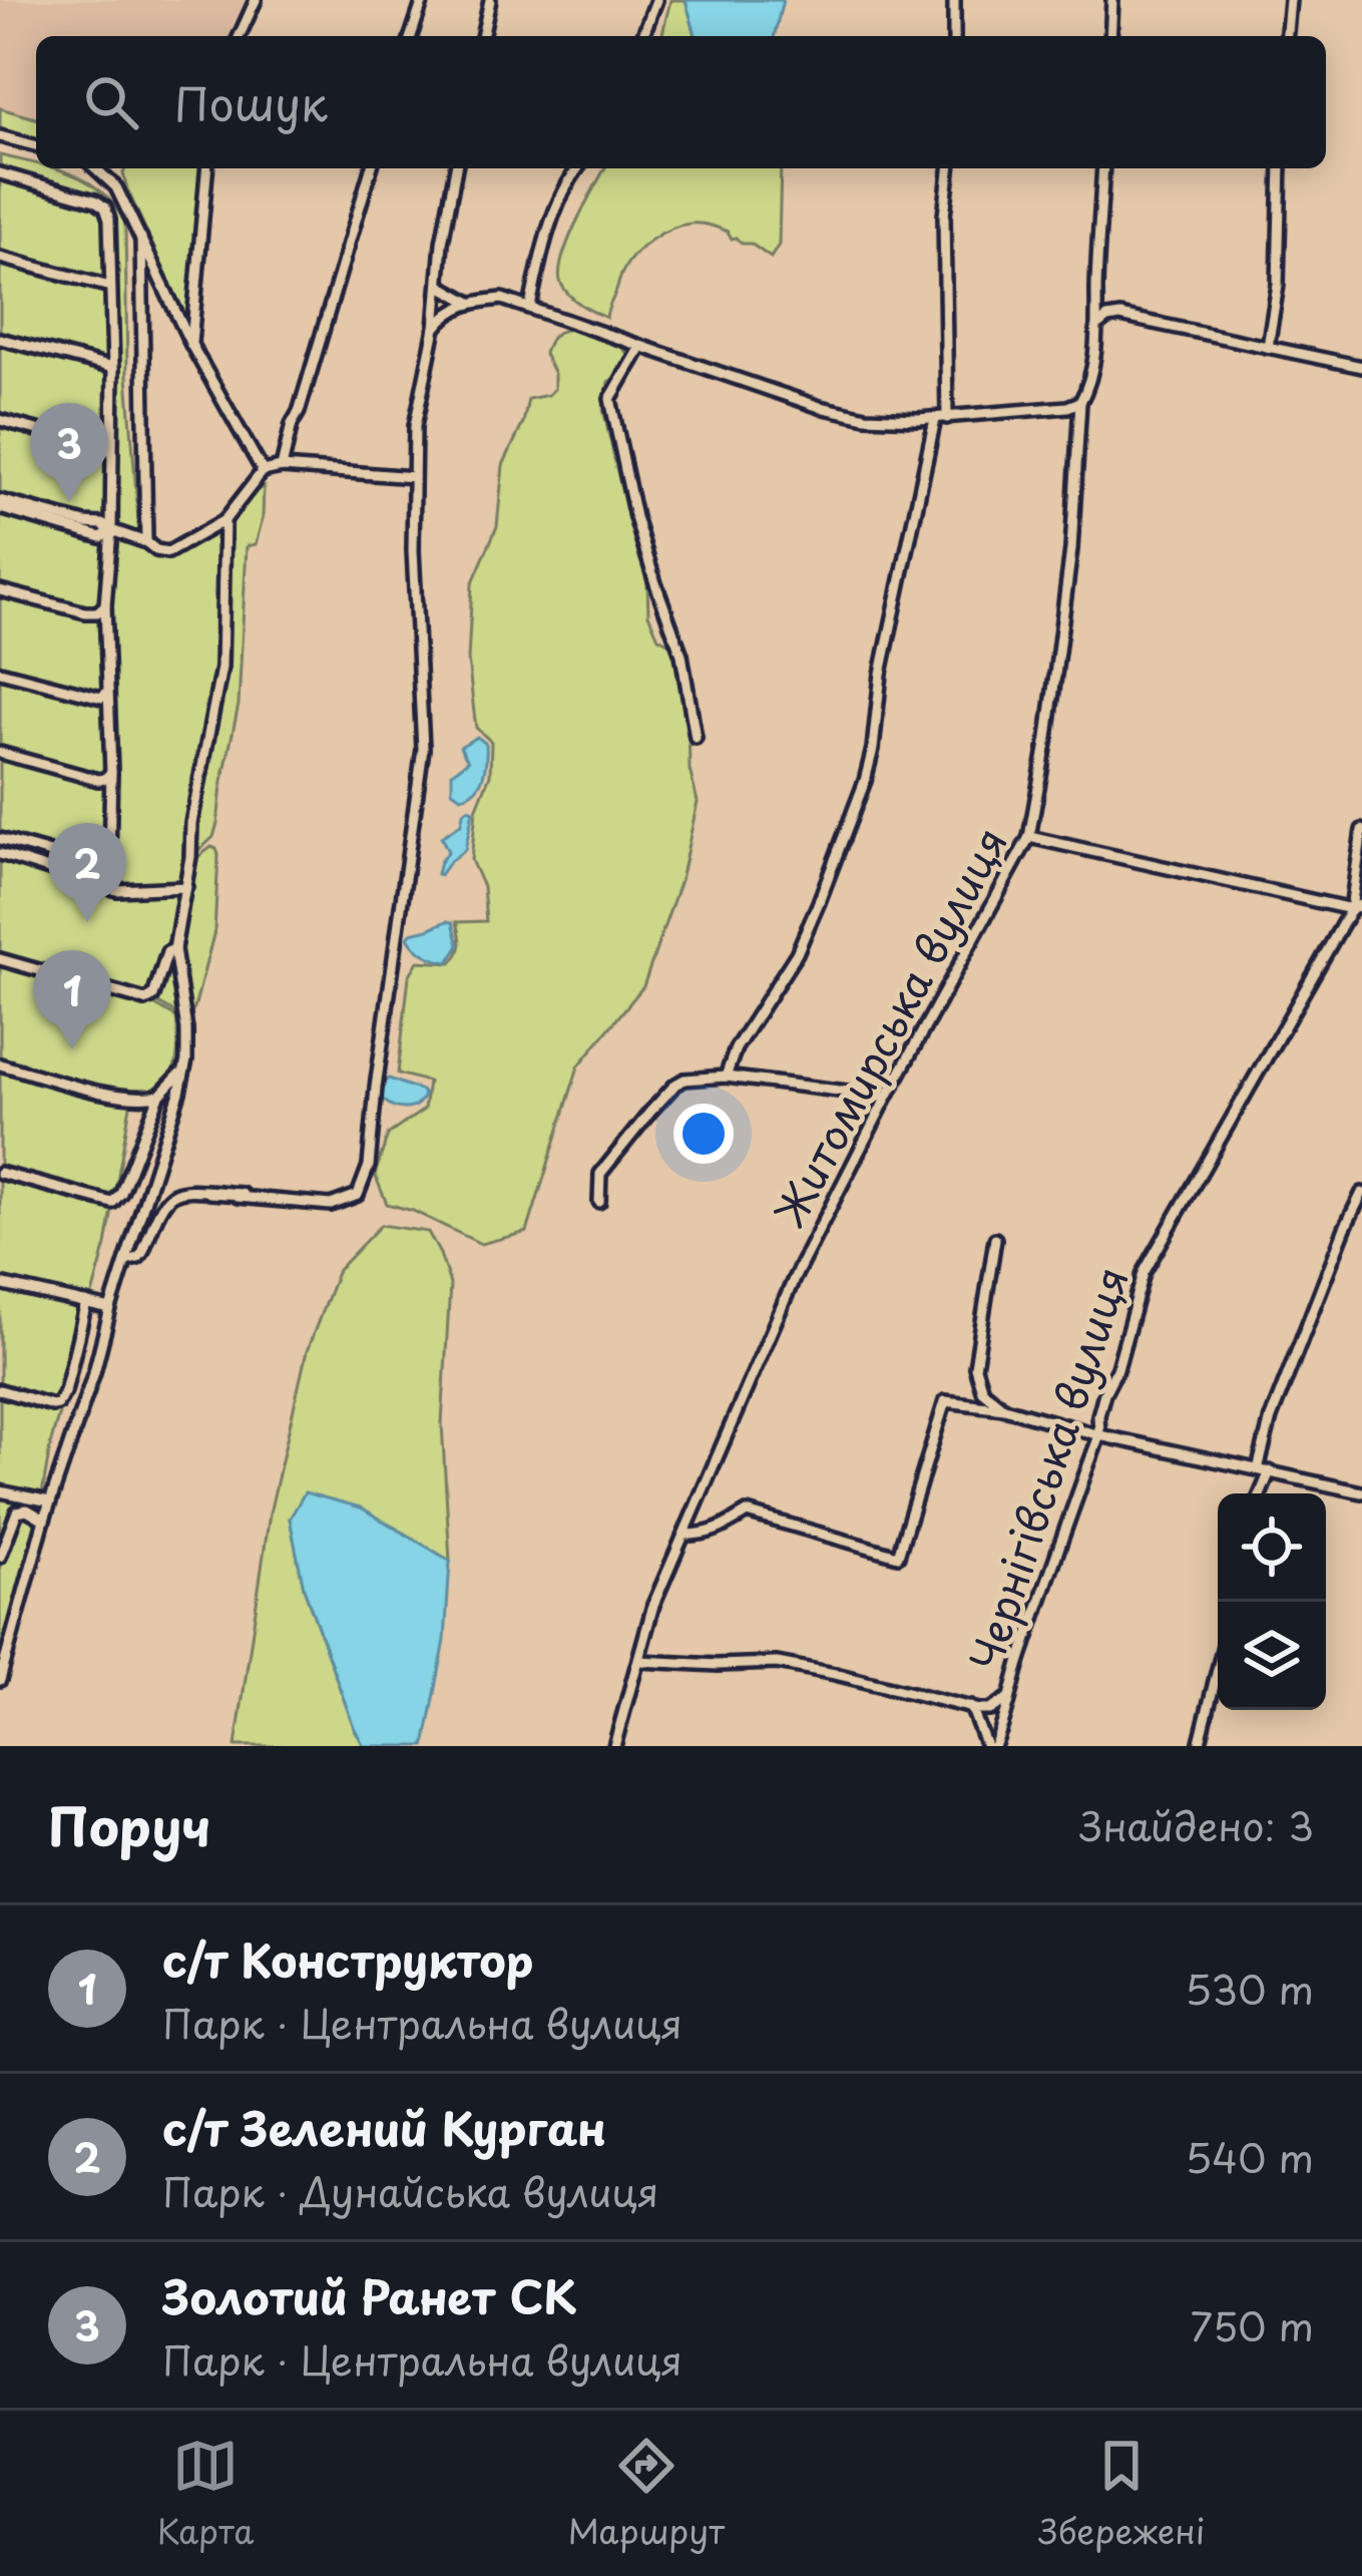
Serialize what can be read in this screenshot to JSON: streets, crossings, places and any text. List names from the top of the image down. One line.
{"streets":{"street":["Житомирська вулиця","Чернігівська вулиця"]},"page":{"search":"Пошук","pins":["3","2","1"],"heading":["Поруч","Знайдено: 3"],"list":[{"mark":"1","name":"с/т Конструктор","note":"Парк · Центральна вулиця","value":"530 m"},{"mark":"2","name":"с/т Зелений Курган","note":"Парк · Дунайська вулиця","value":"540 m"},{"mark":"3","name":"Золотий Ранет СК","note":"Парк · Центральна вулиця","value":"750 m"}],"nav":["Карта","Маршрут","Збережені"]}}
